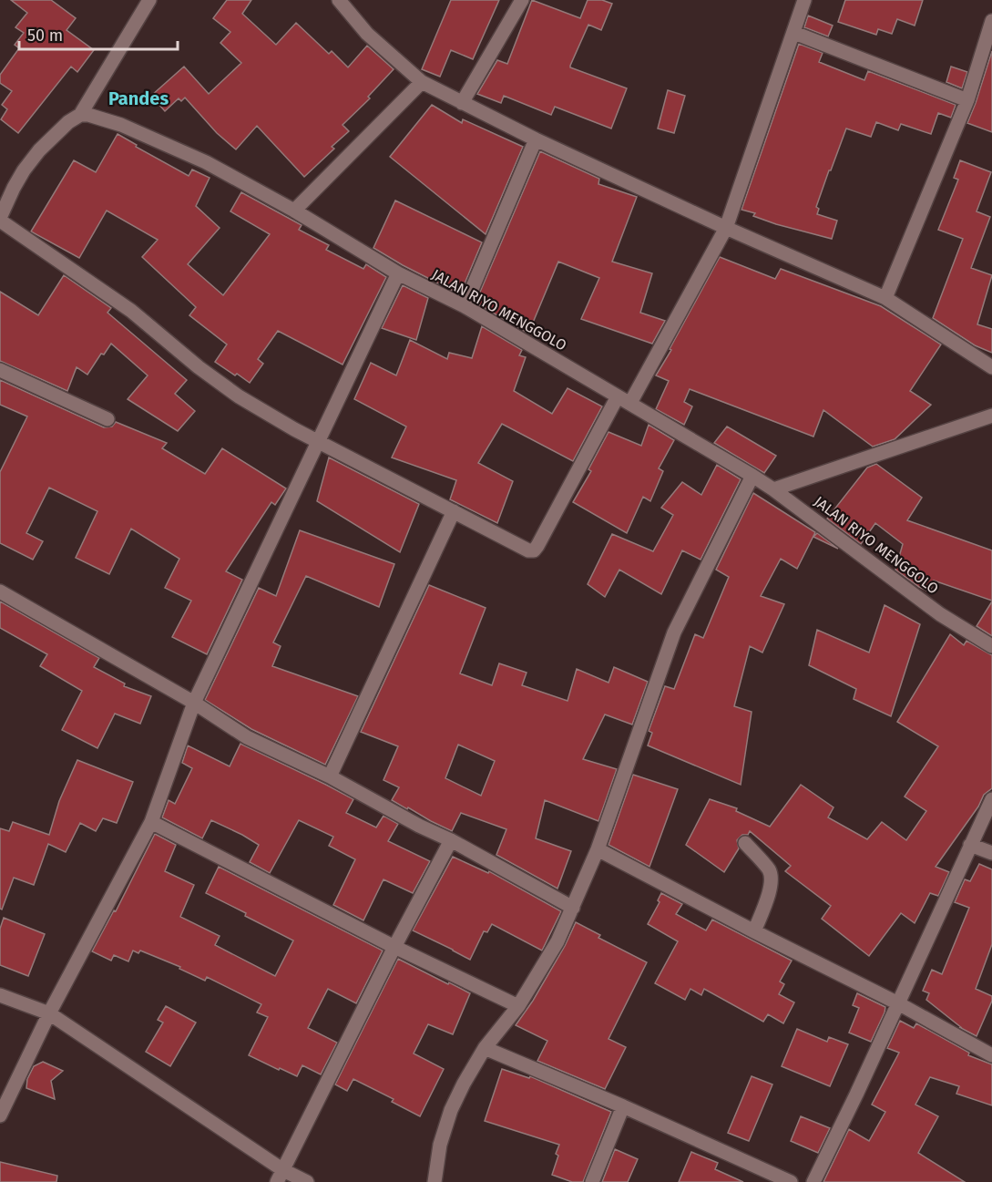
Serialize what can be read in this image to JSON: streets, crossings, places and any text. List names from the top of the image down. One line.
{"streets":{"street":["JALAN RIYO MENGGOLO"]},"districts":["Pandes"],"scale_bar":"50 m"}
